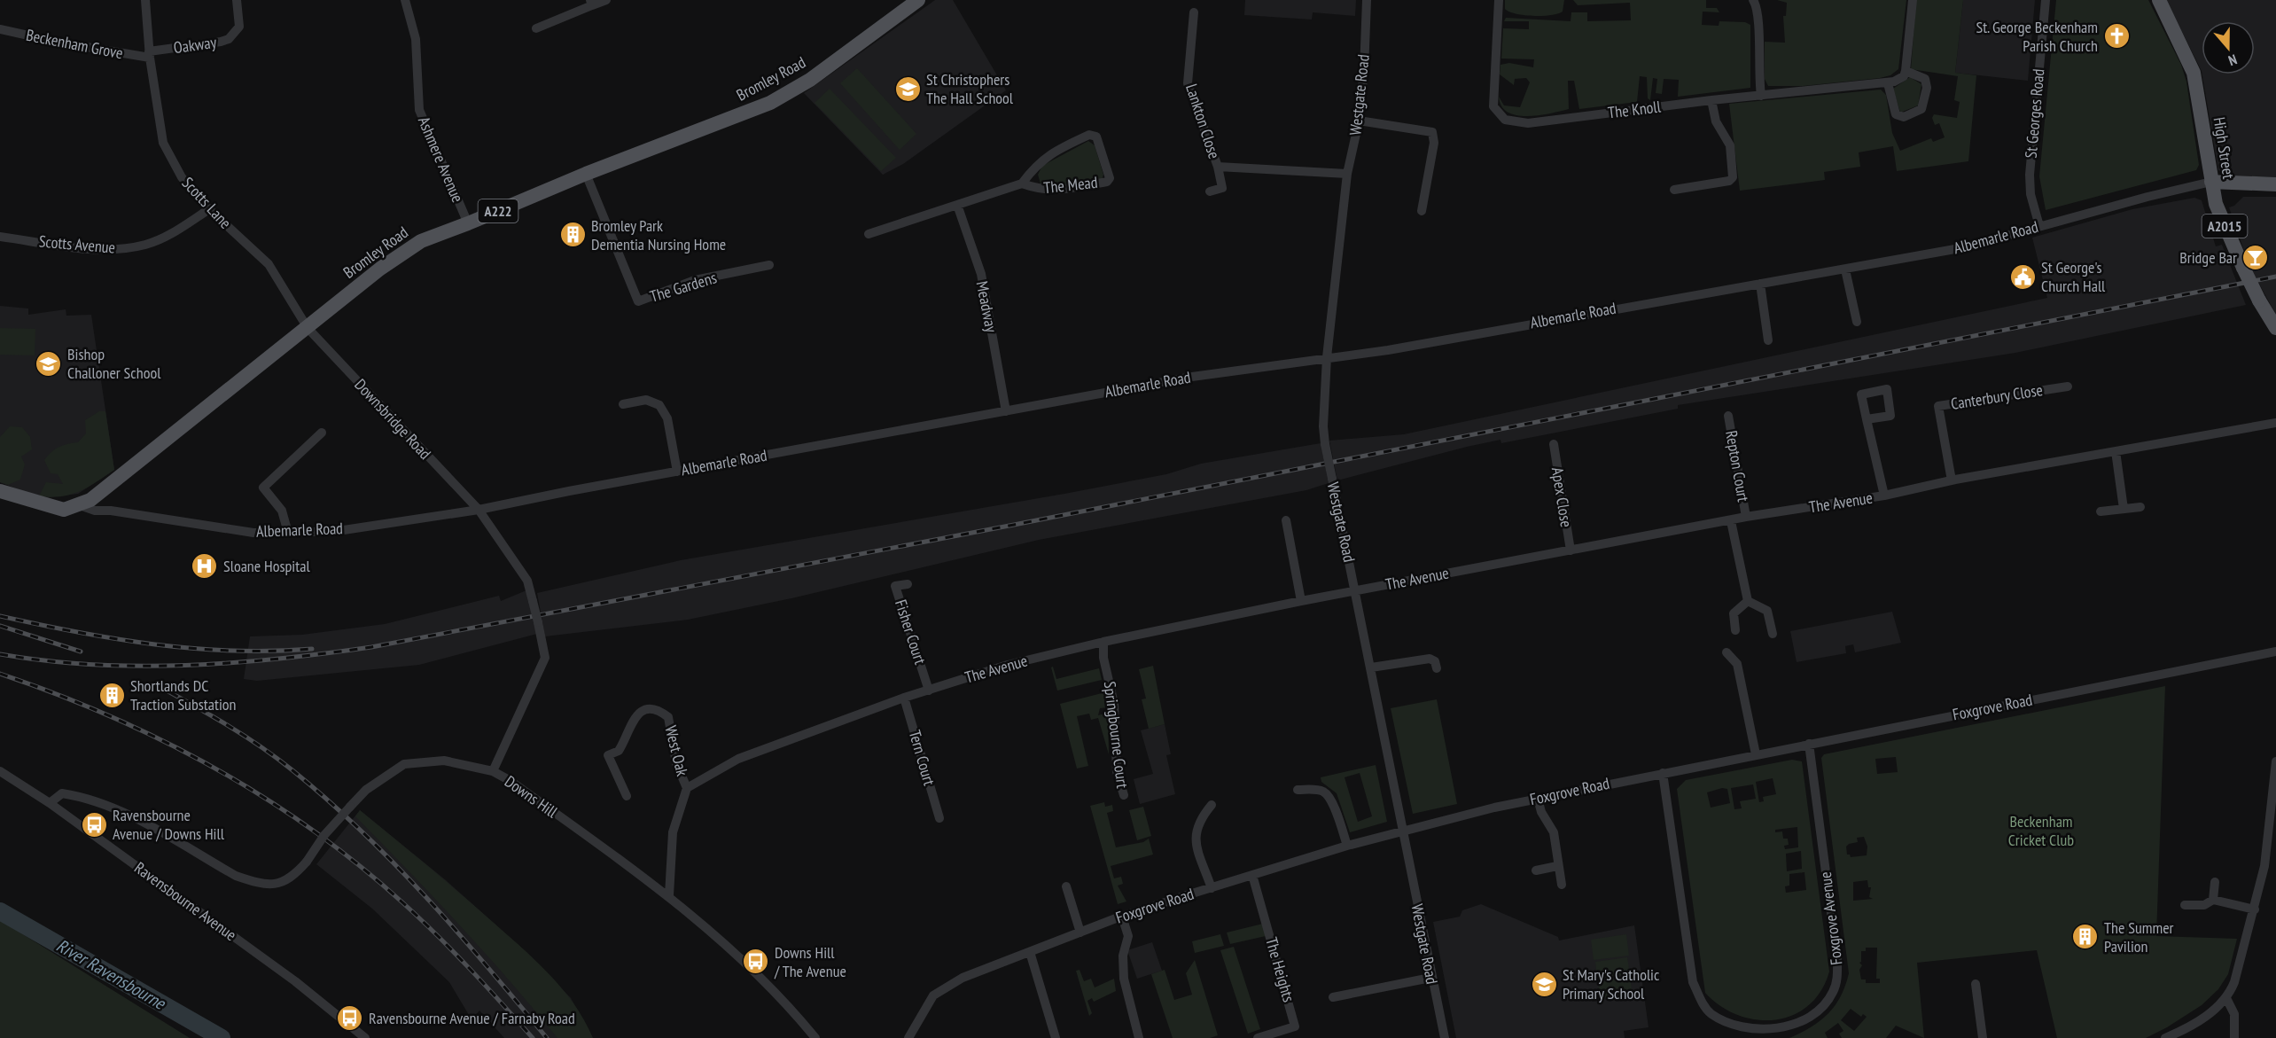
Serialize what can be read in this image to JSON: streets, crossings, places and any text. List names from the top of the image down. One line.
{"streets":{"main road":["Bromley Road","High Street","A222","A2015"],"street":["Beckenham Grove","Oakway","Westgate Road","The Knoll","St Georges Road","Lankton Close","Ashmere Avenue","The Mead","Scotts Lane","Albemarle Road","Scotts Avenue","The Gardens","Meadway","Canterbury Close","Downsbridge Road","Repton Court","Apex Close","The Avenue","Fisher Court","Foxgrove Road","Springbourne Court","West Oak","Tern Court","Downs Hill","Ravensbourne Avenue","Foxgrove Avenue","The Heights"]},"crossings":[["Beckenham Grove","Oakway"],["Beckenham Grove","Scotts Lane"],["Oakway","Scotts Lane"],["Bromley Road","Ashmere Avenue"],["Bromley Road","Scotts Lane"],["Bromley Road","Albemarle Road"],["Bromley Road","The Gardens"],["Bromley Road","Downsbridge Road"],["Westgate Road","Lankton Close"],["Westgate Road","Albemarle Road"],["Westgate Road","The Avenue"],["Westgate Road","Foxgrove Road"],["St Georges Road","Albemarle Road"],["High Street","Albemarle Road"],["The Mead","Meadway"],["Scotts Lane","Scotts Avenue"],["Scotts Lane","Downsbridge Road"],["Albemarle Road","Meadway"],["Albemarle Road","Downsbridge Road"],["Canterbury Close","The Avenue"],["Downsbridge Road","Downs Hill"],["Repton Court","The Avenue"],["Apex Close","The Avenue"],["The Avenue","Fisher Court"],["The Avenue","Springbourne Court"],["The Avenue","West Oak"],["The Avenue","Tern Court"],["Foxgrove Road","Foxgrove Avenue"],["Foxgrove Road","The Heights"],["Downs Hill","Ravensbourne Avenue"]],"water":["River Ravensbourne"],"parks":["Beckenham Cricket Club"],"places":{"church":["St. George Beckenham Parish Church"],"school or university":["St Christophers The Hall School","Bishop Challoner School","St Mary's Catholic Primary School"],"building":["Bromley Park Dementia Nursing Home","Shortlands DC Traction Substation","The Summer Pavilion"],"bar":["Bridge Bar"],"public building":["St George's Church Hall"],"hospital":["Sloane Hospital"],"bus stop":["Ravensbourne Avenue / Downs Hill","Downs Hill / The Avenue","Ravensbourne Avenue / Farnaby Road"]},"north":"bottom"}
